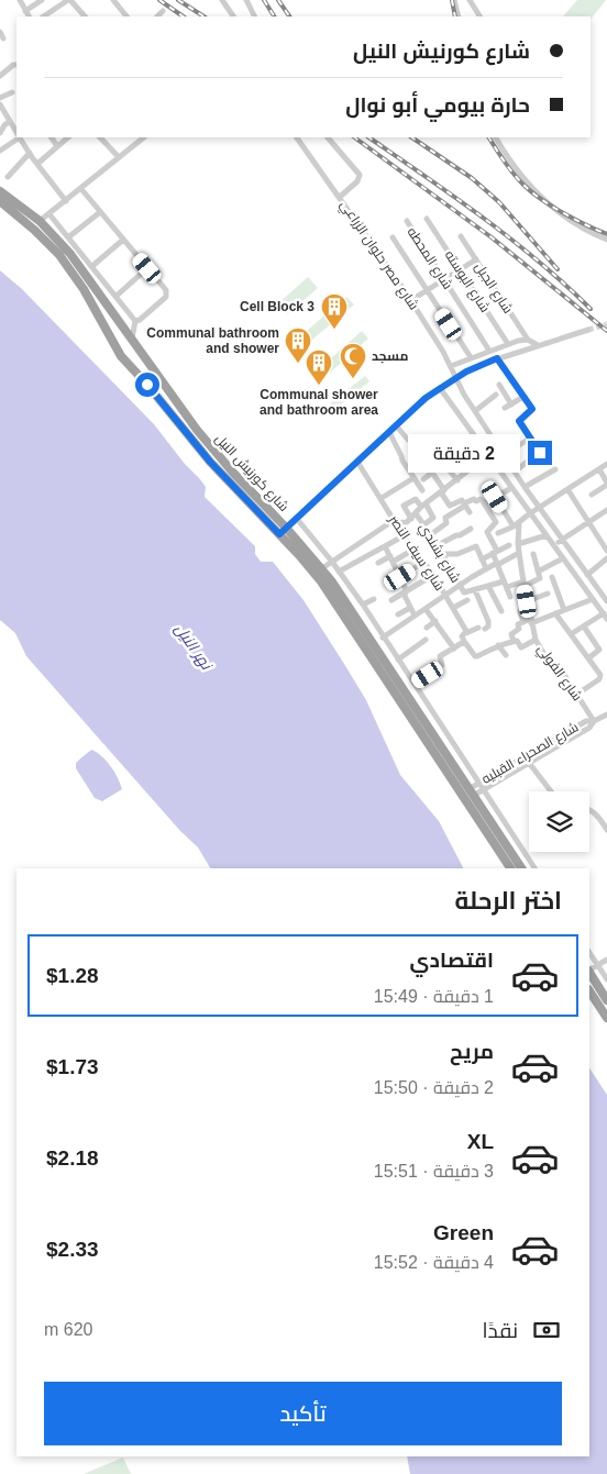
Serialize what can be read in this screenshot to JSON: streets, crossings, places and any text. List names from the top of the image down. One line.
{"streets":{"highway":["شارع كورنيش النيل"],"street":["شارع مصر حلوان الزراعي","شارع المحطه","شارع البوسته","شارع الجبل","شارع سيف النصر","شارع بشندي","شارع الفولي","شارع الصحراء القبليه"]},"crossings":[["شارع كورنيش النيل","شارع الصحراء القبليه"],["شارع الفولي","شارع الصحراء القبليه"]],"water":["نهر النيل"],"places":{"building":["Cell Block 3","Communal bathroom and shower","Communal shower and bathroom area"],"mosque":["مسجد"]},"page":{"banner":["شارع كورنيش النيل","حارة بيومي أبو نوال"],"bubble":"2 دقيقة","heading":"اختر الرحلة","list":[{"name":"اقتصادي","note":"1 دقيقة · 15:49","value":"$1.28"},{"name":"مريح","note":"2 دقيقة · 15:50","value":"$1.73"},{"name":"XL","note":"3 دقيقة · 15:51","value":"$2.18"},{"name":"Green","note":"4 دقيقة · 15:52","value":"$2.33"}],"pay":["نقدًا","620 m"],"buttons":"تأكيد"}}
